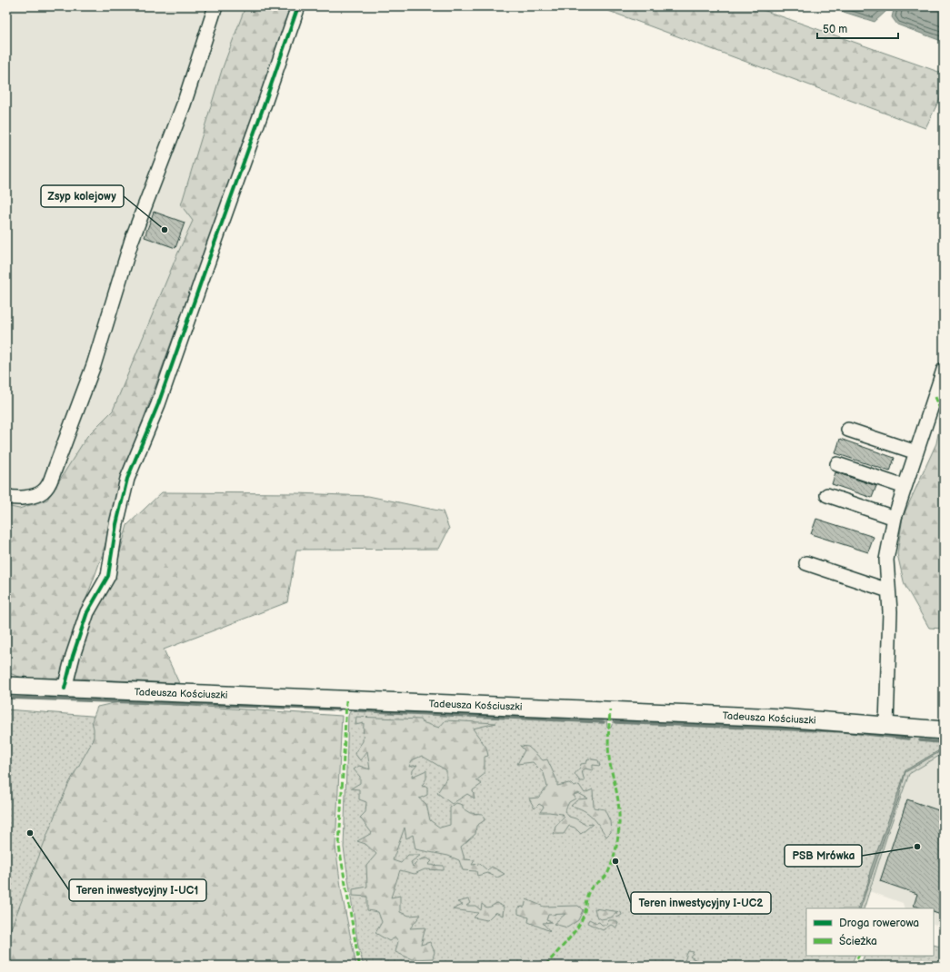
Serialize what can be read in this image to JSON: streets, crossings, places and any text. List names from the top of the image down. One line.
{"streets":{"main road":["Tadeusza Kościuszki"]},"places":["Zsyp kolejowy","Teren inwestycyjny I-UC1","PSB Mrówka","Teren inwestycyjny I-UC2"],"legend":["Droga rowerowa","Ścieżka"],"scale_bar":"50 m"}
